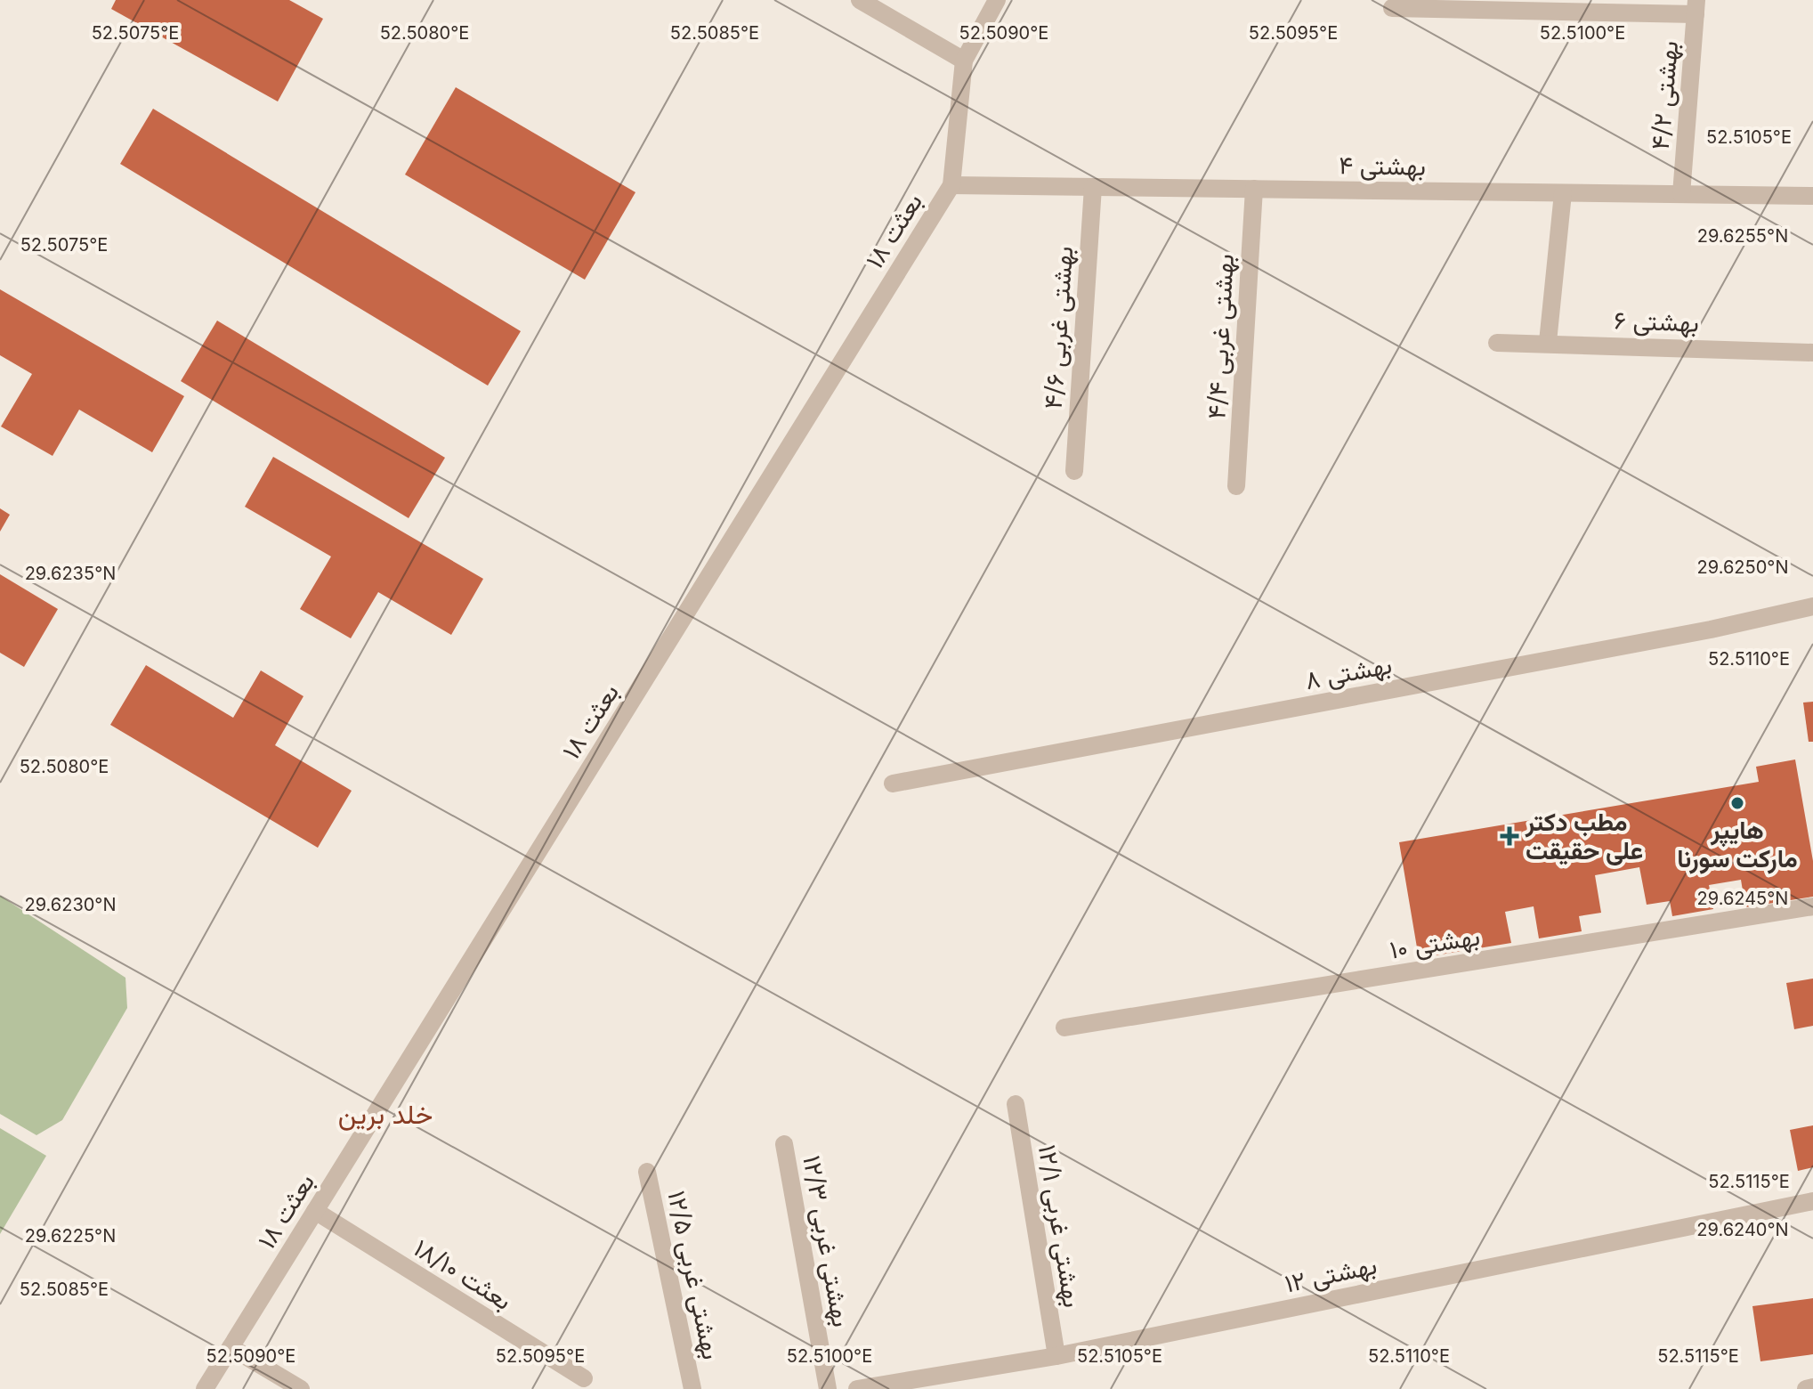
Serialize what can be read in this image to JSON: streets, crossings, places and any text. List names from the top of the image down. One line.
{"streets":{"street":["۴/۲ بهشتی","۴ بهشتی","بعثت ۱۸","۶ بهشتی","۴/۶ بهشتی غربی","۴/۴ بهشتی غربی","۸ بهشتی","۱۰ بهشتی","۱۲/۱ بهشتی غربی","۱۲/۳ بهشتی غربی","۱۸/۱۰ بعثت","۱۲ بهشتی","۱۲/۵ بهشتی غربی"]},"crossings":[["۴/۲ بهشتی","۴ بهشتی"],["۴ بهشتی","بعثت ۱۸"],["۴ بهشتی","۴/۶ بهشتی غربی"],["۴ بهشتی","۴/۴ بهشتی غربی"],["بعثت ۱۸","۱۸/۱۰ بعثت"],["۱۲/۱ بهشتی غربی","۱۲ بهشتی"]],"districts":["خلد برین"],"places":{"other":["هایپر مارکت سورنا"],"health":["مطب دکتر علی حقیقت"]},"coordinates":["52.5075°E","52.5080°E","52.5085°E","52.5090°E","52.5095°E","52.5100°E","52.5105°E","29.6255°N","29.6250°N","29.6235°N","52.5110°E","29.6245°N","29.6230°N","52.5115°E","29.6240°N","29.6225°N"]}
